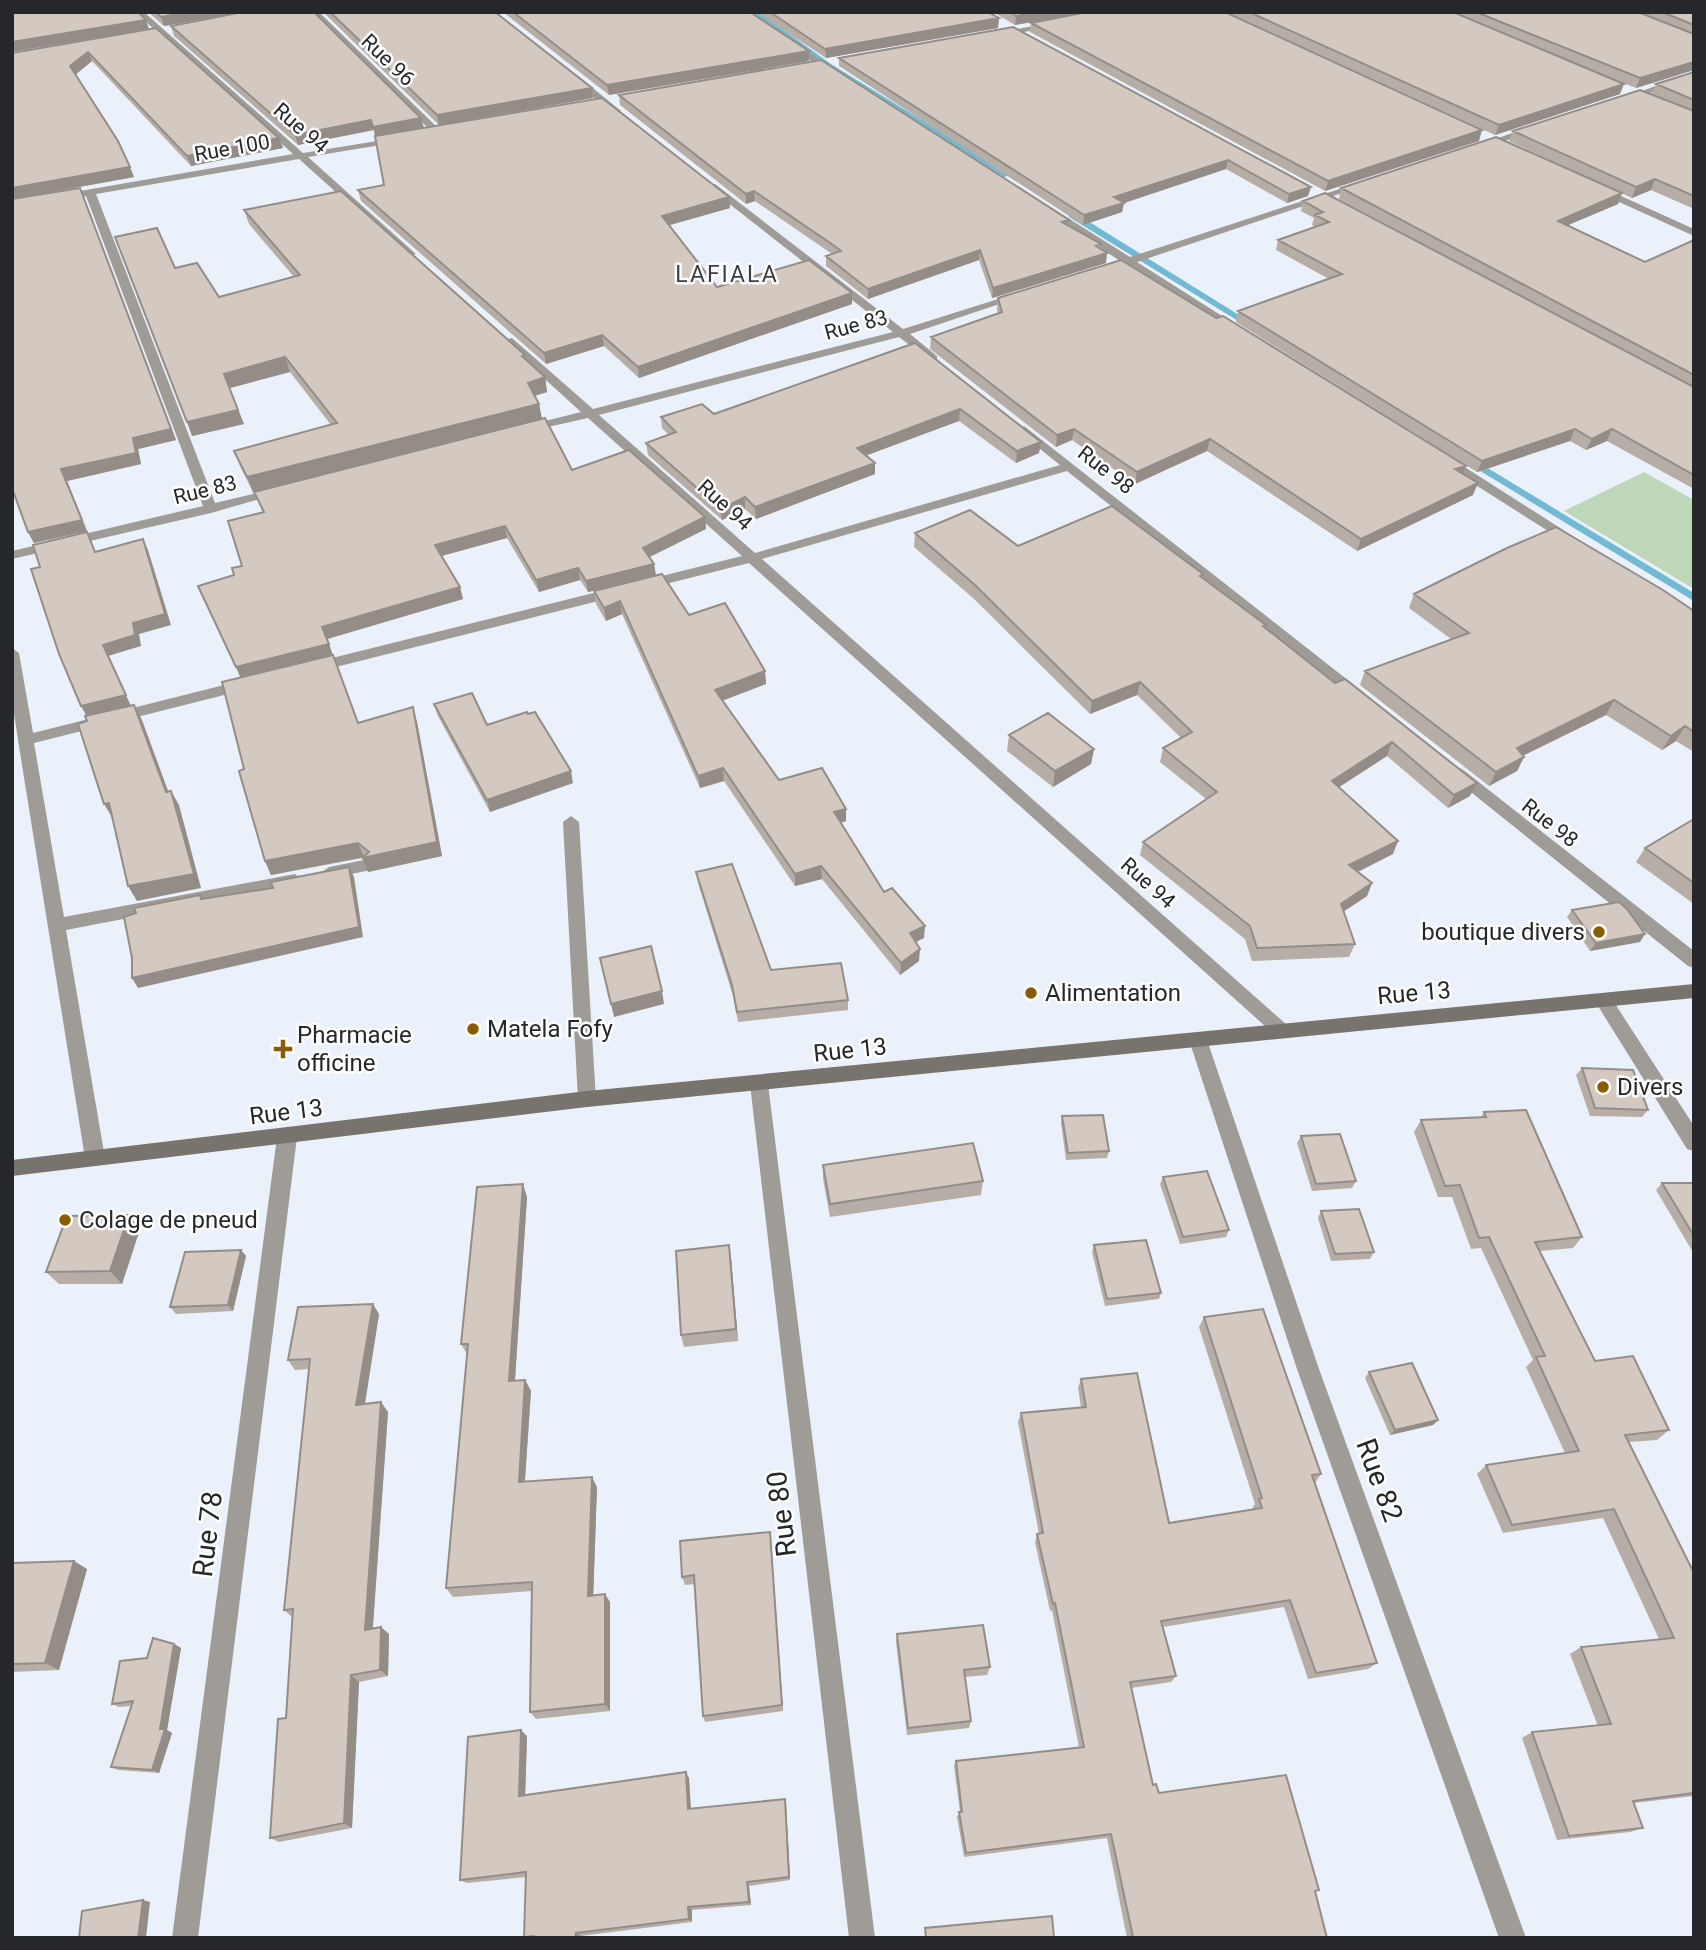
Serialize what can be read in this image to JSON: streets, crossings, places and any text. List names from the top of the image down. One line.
{"streets":{"street":["Rue 96","Rue 94","Rue 100","Rue 83","Rue 98","Rue 13","Rue 82","Rue 80","Rue 78"]},"crossings":[["Rue 94","Rue 100"],["Rue 94","Rue 83"],["Rue 94","Rue 13"],["Rue 13","Rue 82"],["Rue 13","Rue 80"],["Rue 13","Rue 78"]],"districts":["LAFIALA"],"places":{"other":["boutique divers","Alimentation","Matela Fofy","Divers","Colage de pneud"],"health":["Pharmacie officine"]}}
